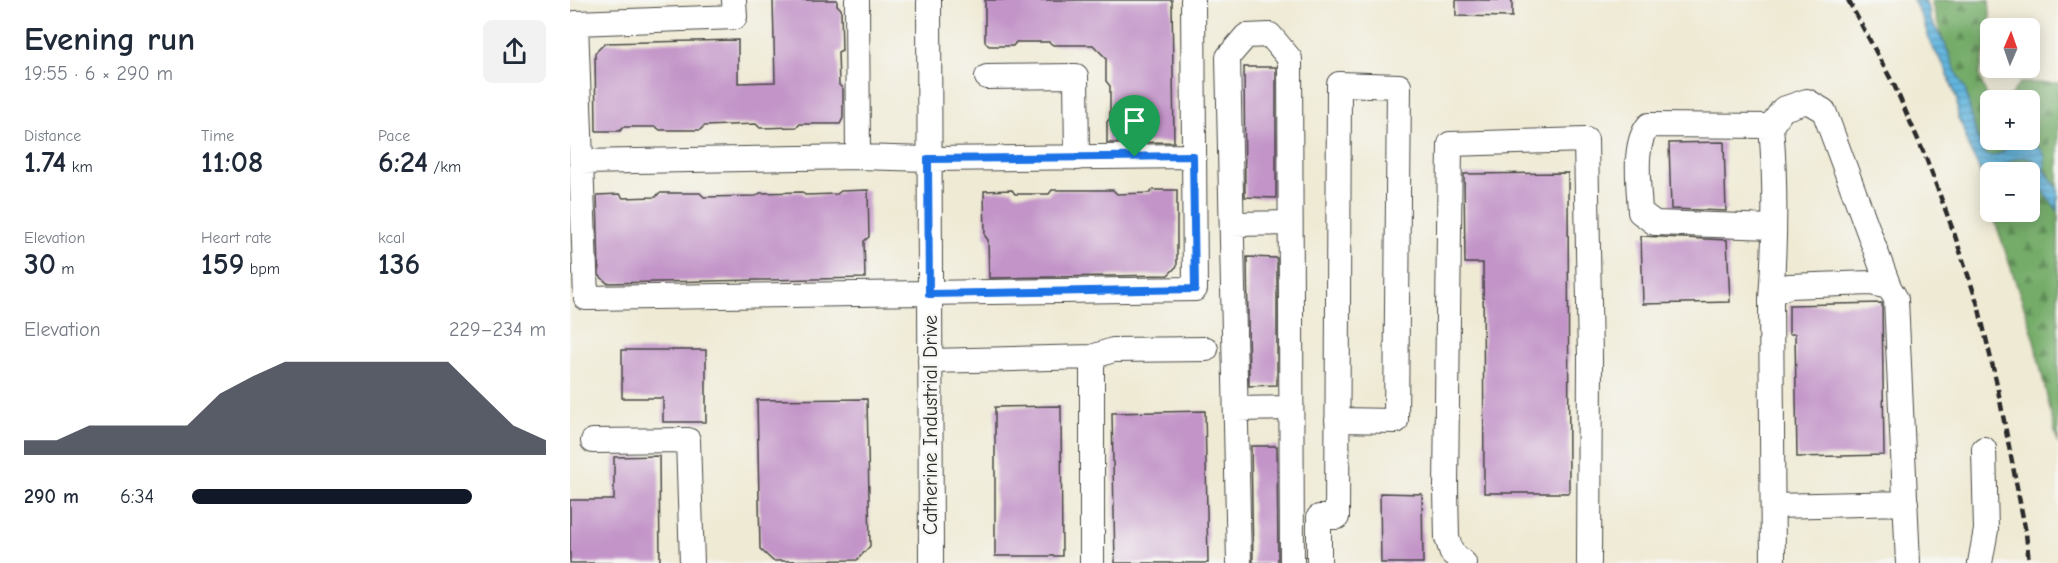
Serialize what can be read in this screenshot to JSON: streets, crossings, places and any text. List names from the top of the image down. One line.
{"streets":{"street":["Catherine Industrial Drive"]},"north":"top","page":{"heading":["Evening run","19:55 · 6 × 290 m"],"map_buttons":["+","−"],"stats":[["Distance","1.74 km"],["Time","11:08"],["Pace","6:24 /km"],["Elevation","30 m"],["Heart rate","159 bpm"],["kcal","136"]],"chart":["Elevation","229–234 m"],"list":[{"name":"290 m","note":"6:34"}]}}
